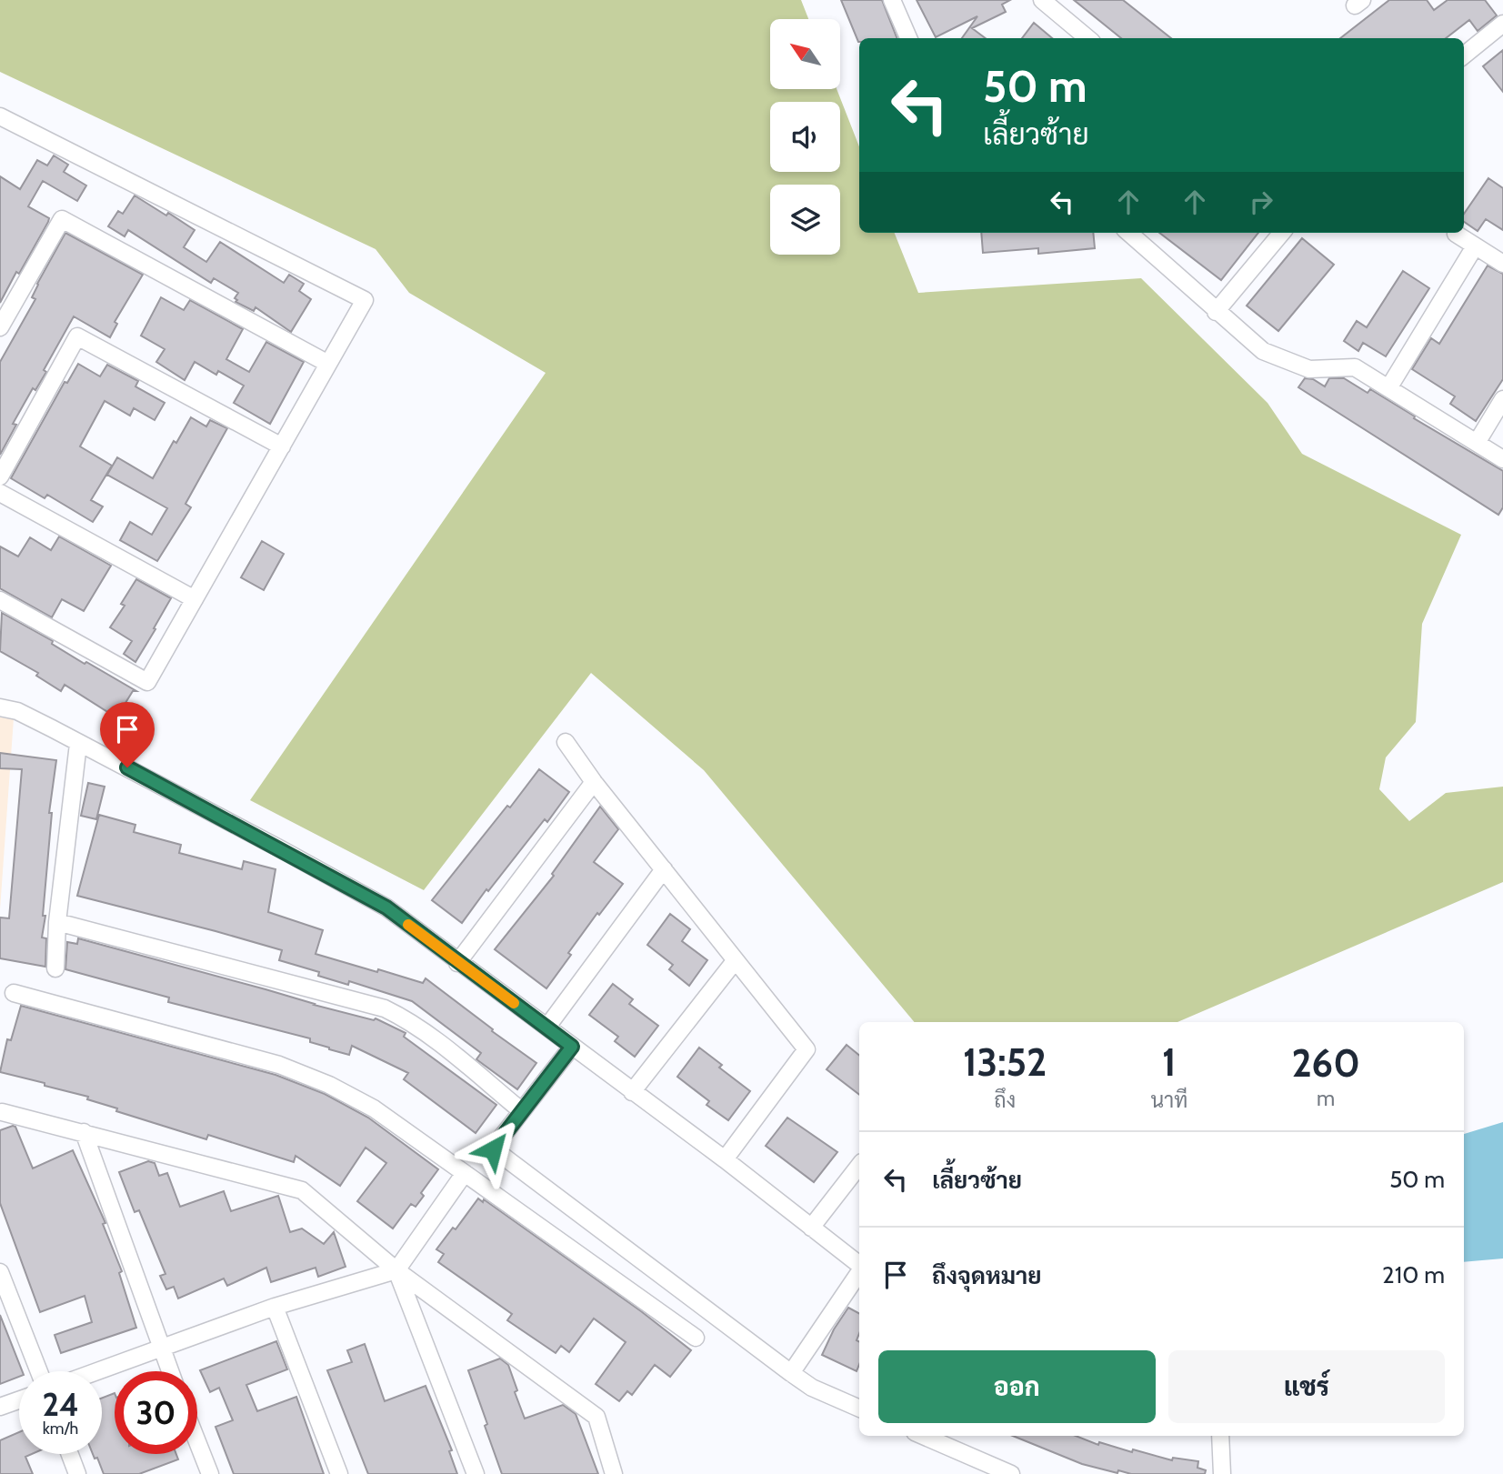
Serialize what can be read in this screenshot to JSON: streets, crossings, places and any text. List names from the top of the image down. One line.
{"north":"top left","page":{"turn":["50 m","เลี้ยวซ้าย"],"eta":["13:52","ถึง","1","นาที","260","m"],"list":[{"name":"เลี้ยวซ้าย","value":"50 m"},{"name":"ถึงจุดหมาย","value":"210 m"}],"buttons":["ออก","แชร์"],"speed":"24 km/h","limit":"30"}}
